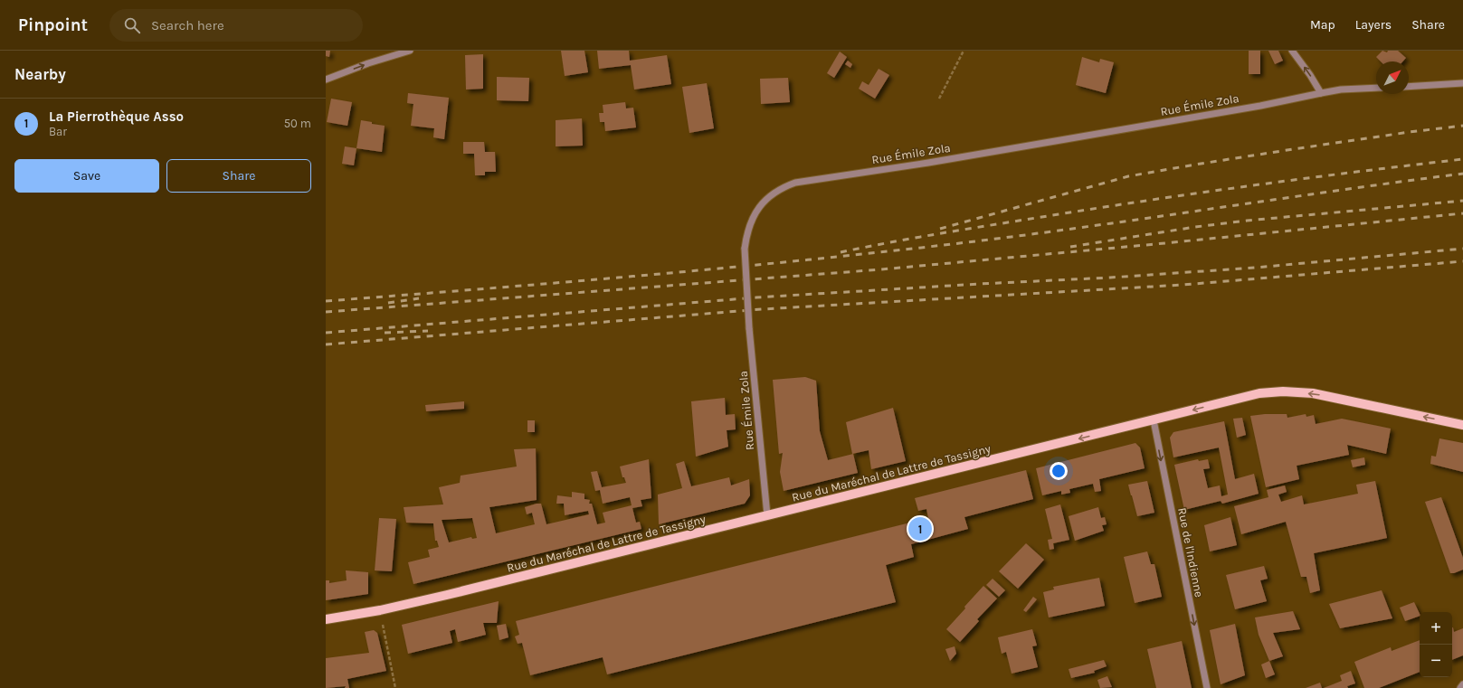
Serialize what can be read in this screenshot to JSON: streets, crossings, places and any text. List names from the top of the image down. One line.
{"streets":{"main road":["Rue du Maréchal de Lattre de Tassigny"],"street":["Rue Émile Zola","Rue de l'Indienne"]},"crossings":[["Rue Émile Zola","Rue du Maréchal de Lattre de Tassigny"],["Rue du Maréchal de Lattre de Tassigny","Rue de l'Indienne"]],"one_way":["Rue du Maréchal de Lattre de Tassigny","Rue de l'Indienne"],"north":"top right","page":{"header":"Pinpoint","search":"Search here","nav":["Map","Layers","Share"],"heading":"Nearby","list":[{"mark":"1","name":"La Pierrothèque Asso","note":"Bar","value":"50 m"}],"buttons":["Save","Share"],"pins":"1","map_buttons":["+","−"]}}
